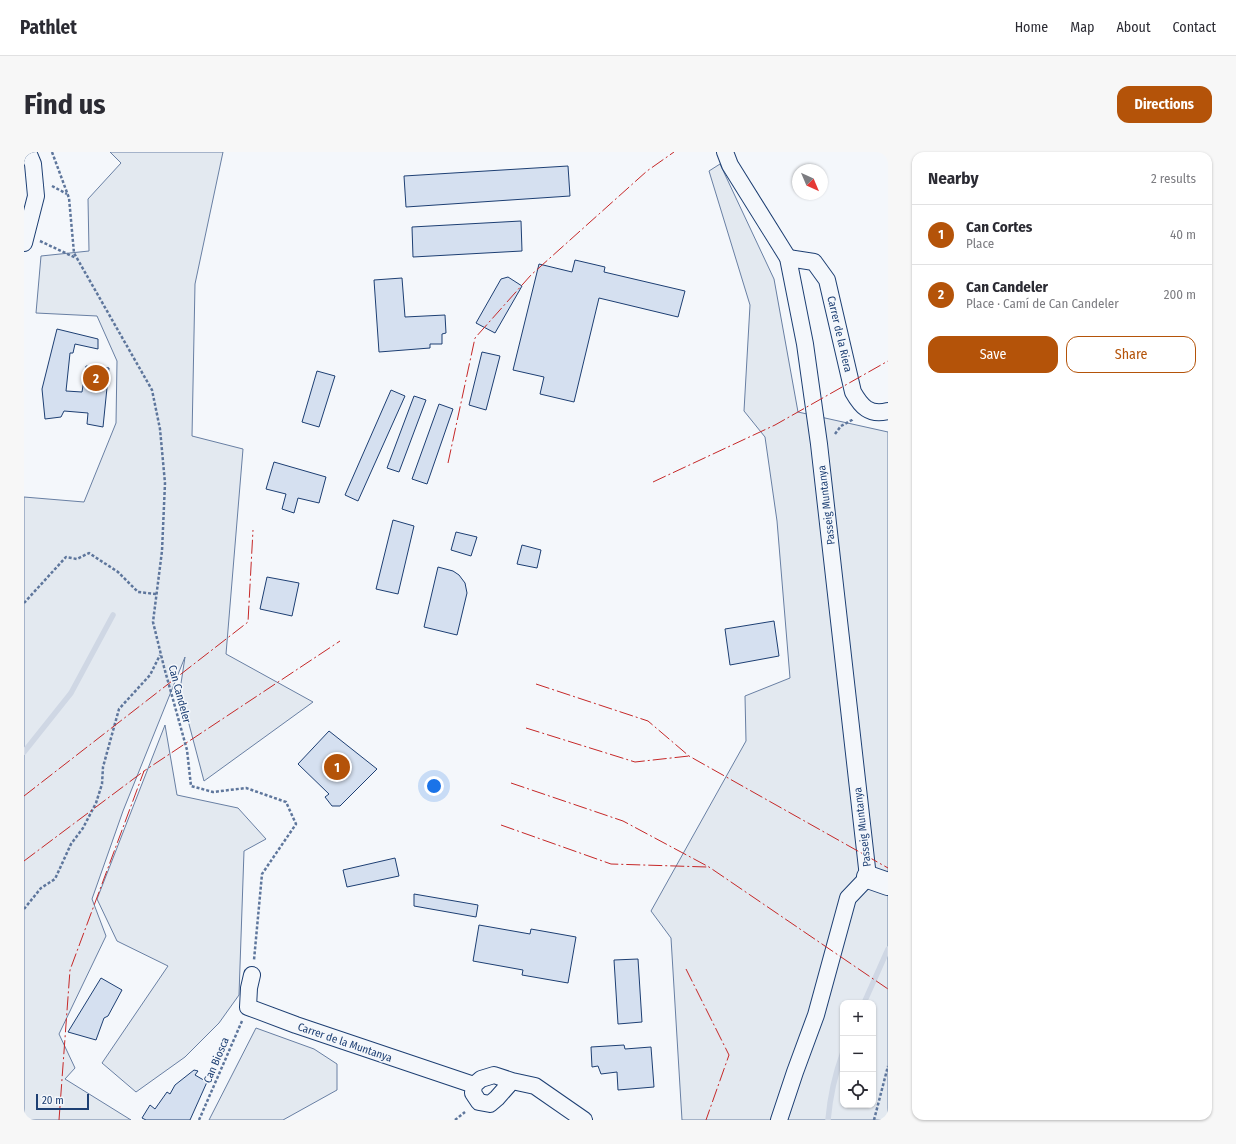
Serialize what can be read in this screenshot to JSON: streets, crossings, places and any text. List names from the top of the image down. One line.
{"streets":{"street":["Carrer de la Riera","Passeig Muntanya","Carrer de la Muntanya"],"path":["Can Candeler","Can Biosca"]},"crossings":[["Carrer de la Riera","Passeig Muntanya"],["Carrer de la Muntanya","Can Biosca"]],"scale_bar":"20 m","north":"bottom right","page":{"header":"Pathlet","nav":["Home","Map","About","Contact"],"buttons":["Directions",["Save","Share"]],"title":"Find us","heading":["Nearby","2 results"],"list":[{"mark":"1","name":"Can Cortes","note":"Place","value":"40 m"},{"mark":"2","name":"Can Candeler","note":"Place · Camí de Can Candeler","value":"200 m"}],"pins":["2","1"],"map_buttons":["+","−"],"scale":"20 m"}}
